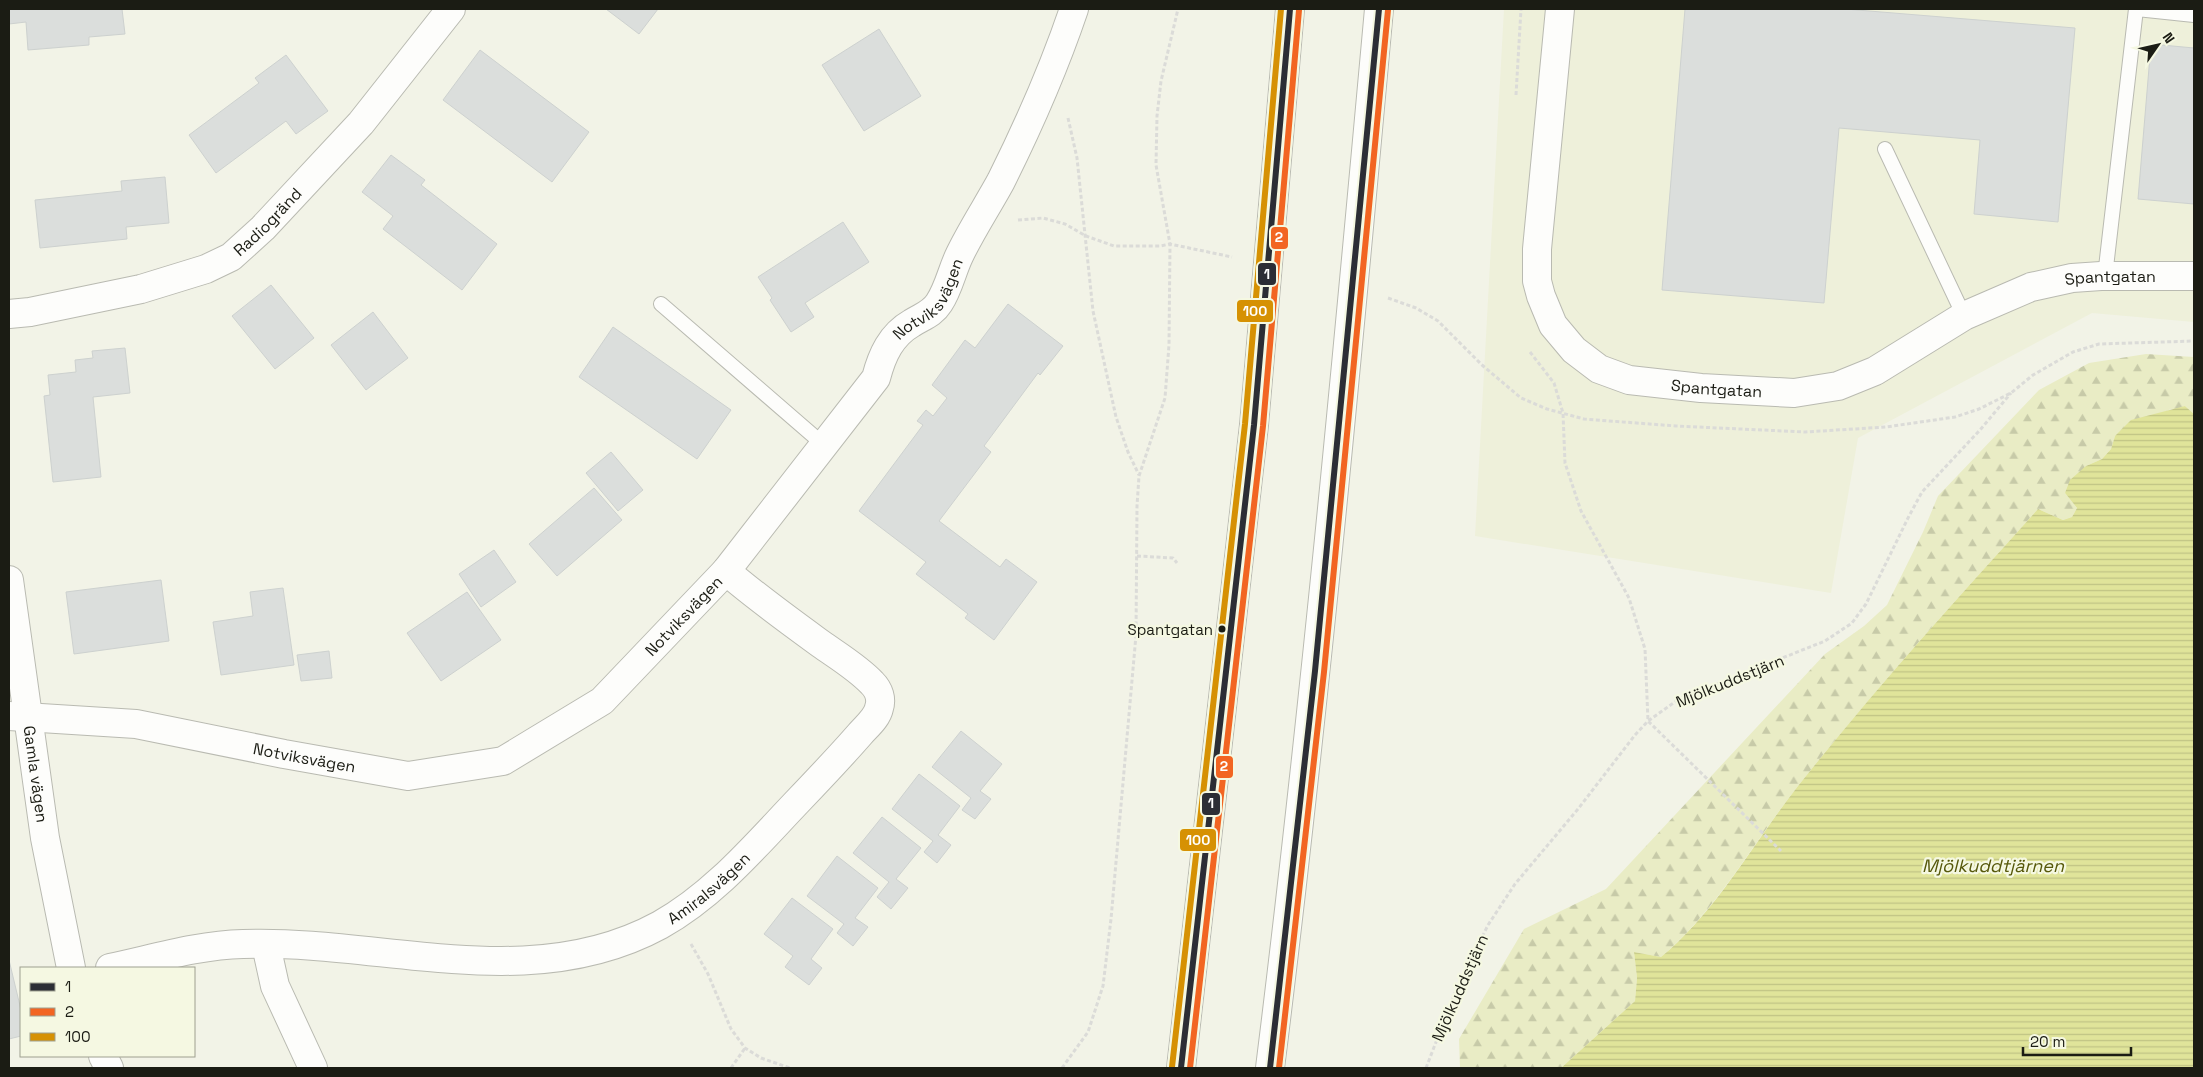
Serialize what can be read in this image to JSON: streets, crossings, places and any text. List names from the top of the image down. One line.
{"streets":{"street":["Radiogränd","Spantgatan","Notviksvägen","Gamla vägen","Amiralsvägen"],"path":["Mjölkuddstjärn"]},"crossings":[["Notviksvägen","Gamla vägen"],["Notviksvägen","Amiralsvägen"]],"water":["Mjölkuddtjärnen"],"places":["Spantgatan"],"lines":["transit line 1","transit line 100","transit line 2"],"legend":["1","2","100"],"scale_bar":"20 m","north":"top right"}
